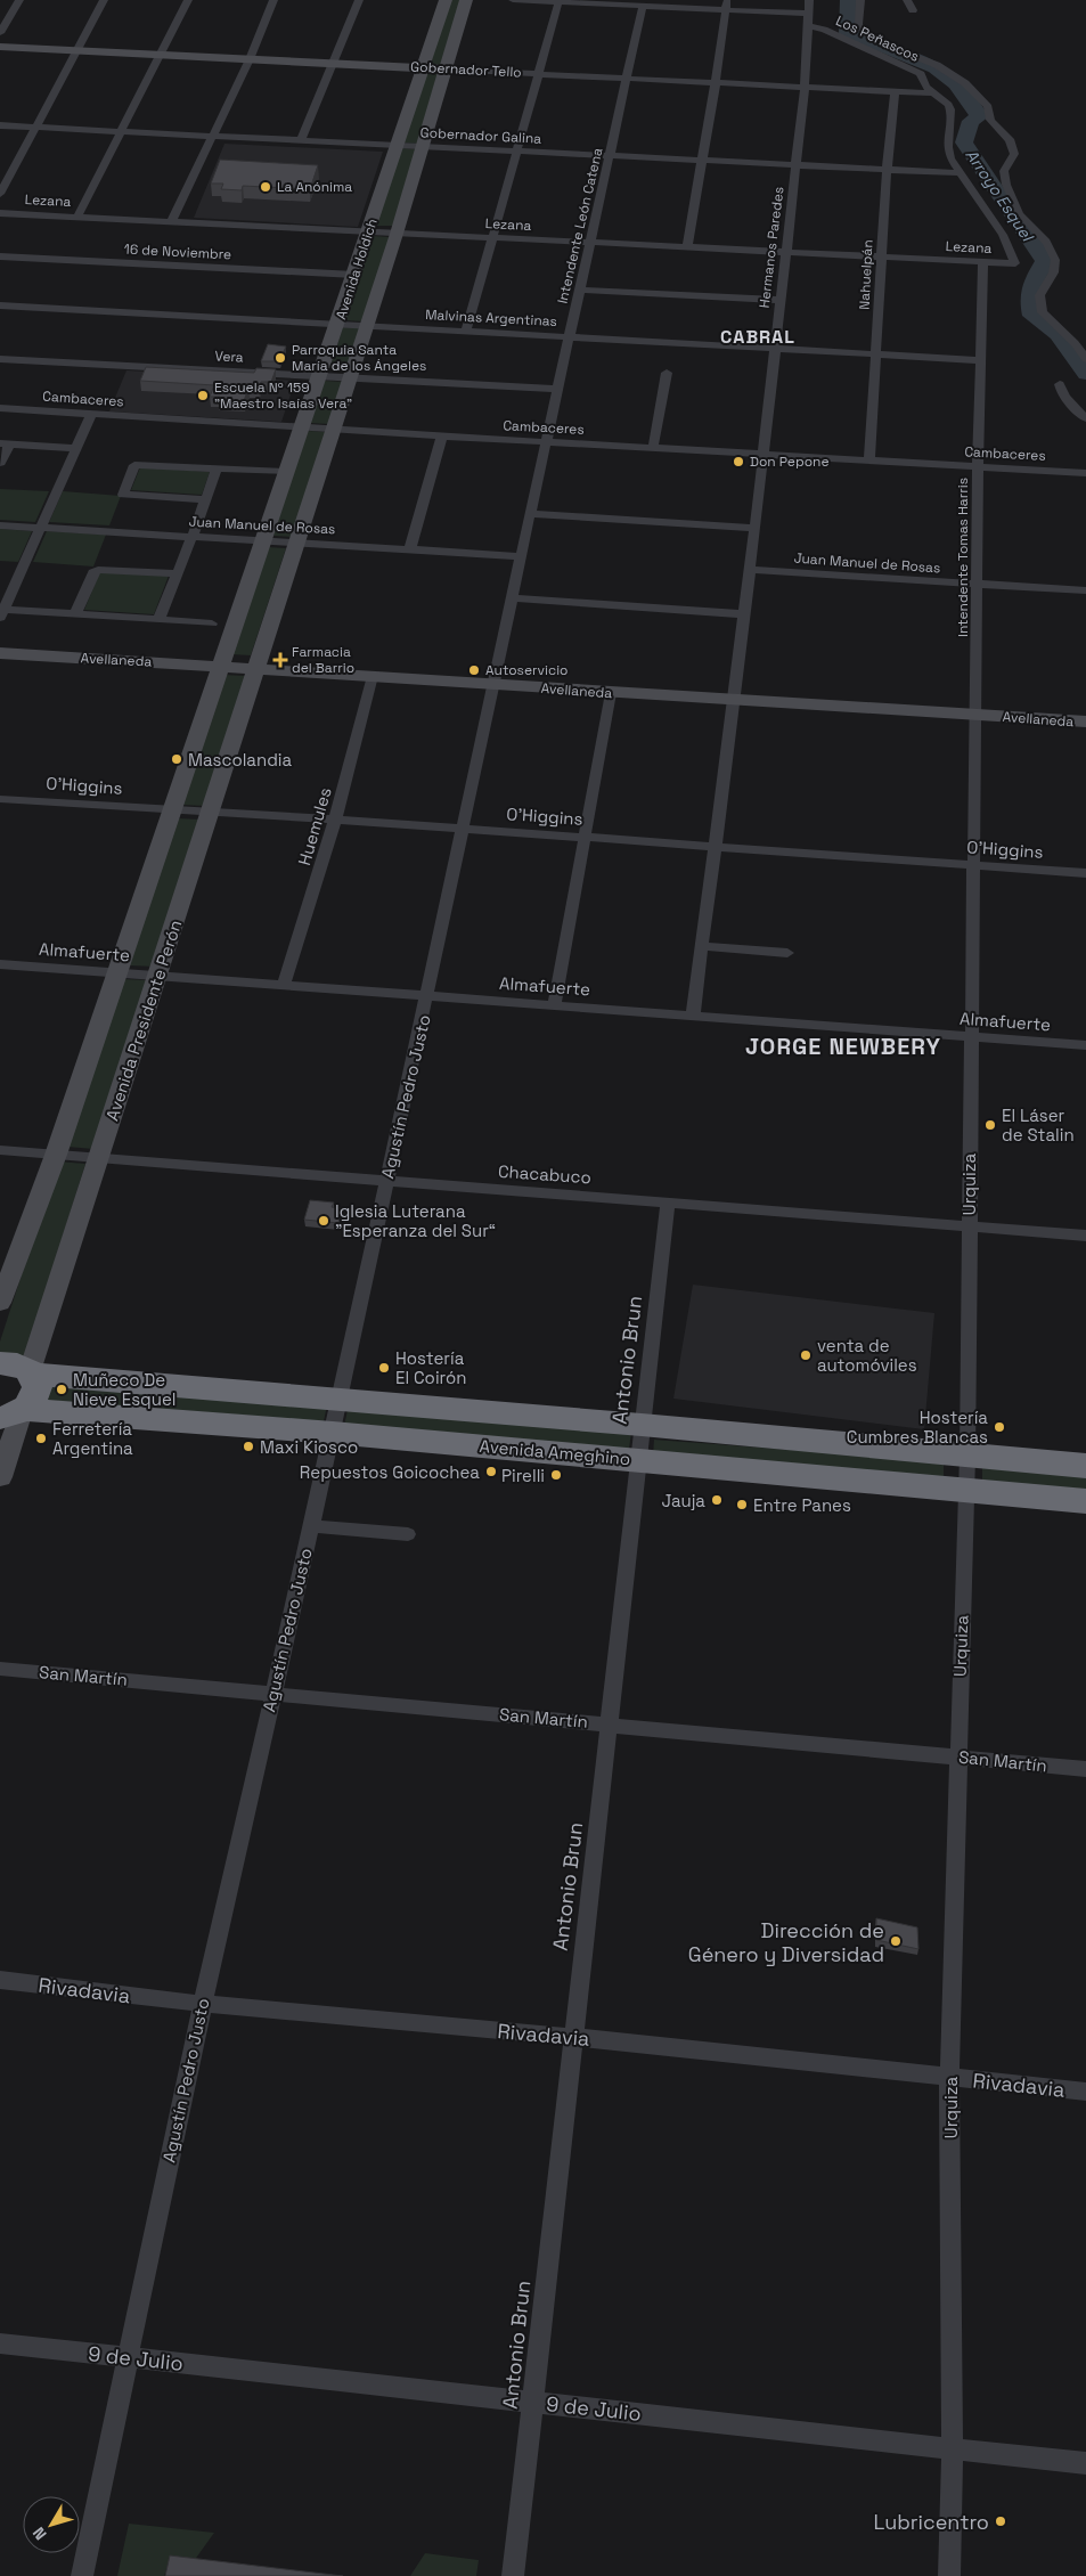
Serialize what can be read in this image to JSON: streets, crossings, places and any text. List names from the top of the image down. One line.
{"streets":{"highway":["Avenida Ameghino"],"street":["Los Peñascos","Gobernador Tello","Gobernador Galina","Lezana","Intendente León Catena","Hermanos Paredes","16 de Noviembre","Avenida Holdich","Nahuelpán","Malvinas Argentinas","Vera","Cambaceres","Juan Manuel de Rosas","Intendente Tomas Harris","Avellaneda","O'Higgins","Huemules","Almafuerte","Avenida Presidente Perón","Agustín Pedro Justo","Chacabuco","Urquiza","Antonio Brun","San Martín","Rivadavia","9 de Julio"]},"crossings":[["Los Peñascos","Gobernador Tello"],["Los Peñascos","Gobernador Galina"],["Los Peñascos","Lezana"],["Los Peñascos","Hermanos Paredes"],["Gobernador Tello","Intendente León Catena"],["Gobernador Tello","Hermanos Paredes"],["Gobernador Tello","Avenida Holdich"],["Gobernador Tello","Nahuelpán"],["Gobernador Galina","Intendente León Catena"],["Gobernador Galina","Hermanos Paredes"],["Gobernador Galina","Avenida Holdich"],["Gobernador Galina","Nahuelpán"],["Lezana","Intendente León Catena"],["Lezana","Hermanos Paredes"],["Lezana","Avenida Holdich"],["Lezana","Nahuelpán"],["Lezana","Intendente Tomas Harris"],["Intendente León Catena","Malvinas Argentinas"],["Intendente León Catena","Vera"],["Intendente León Catena","Cambaceres"],["Intendente León Catena","Juan Manuel de Rosas"],["Intendente León Catena","Avellaneda"],["Intendente León Catena","Agustín Pedro Justo"],["Hermanos Paredes","Malvinas Argentinas"],["Hermanos Paredes","Cambaceres"],["Hermanos Paredes","Juan Manuel de Rosas"],["Hermanos Paredes","Avellaneda"],["16 de Noviembre","Avenida Holdich"],["Avenida Holdich","Malvinas Argentinas"],["Avenida Holdich","Vera"],["Avenida Holdich","Cambaceres"],["Avenida Holdich","Juan Manuel de Rosas"],["Avenida Holdich","Avellaneda"],["Avenida Holdich","Avenida Presidente Perón"],["Nahuelpán","Malvinas Argentinas"],["Nahuelpán","Cambaceres"],["Malvinas Argentinas","Intendente Tomas Harris"],["Cambaceres","Intendente Tomas Harris"],["Juan Manuel de Rosas","Intendente Tomas Harris"],["Intendente Tomas Harris","Avellaneda"],["Intendente Tomas Harris","Urquiza"],["Avellaneda","Huemules"],["Avellaneda","Avenida Presidente Perón"],["Avellaneda","Agustín Pedro Justo"],["Avellaneda","Urquiza"],["O'Higgins","Huemules"],["O'Higgins","Avenida Presidente Perón"],["O'Higgins","Agustín Pedro Justo"],["O'Higgins","Urquiza"],["Huemules","Almafuerte"],["Almafuerte","Avenida Presidente Perón"],["Almafuerte","Agustín Pedro Justo"],["Almafuerte","Urquiza"],["Avenida Presidente Perón","Chacabuco"],["Avenida Presidente Perón","Avenida Ameghino"],["Agustín Pedro Justo","Chacabuco"],["Agustín Pedro Justo","Avenida Ameghino"],["Agustín Pedro Justo","San Martín"],["Agustín Pedro Justo","Rivadavia"],["Agustín Pedro Justo","9 de Julio"],["Chacabuco","Urquiza"],["Chacabuco","Antonio Brun"],["Urquiza","Avenida Ameghino"],["Urquiza","San Martín"],["Urquiza","Rivadavia"],["Urquiza","9 de Julio"],["Antonio Brun","Avenida Ameghino"],["Antonio Brun","San Martín"],["Antonio Brun","Rivadavia"],["Antonio Brun","9 de Julio"]],"districts":["CABRAL","JORGE NEWBERY"],"water":["Arroyo Esquel"],"places":{"other":["La Anónima","Parroquia Santa María de los Ángeles","Escuela Nº 159 \"Maestro Isaías Vera\"","Don Pepone","Autoservicio","Mascolandia","El Láser de Stalin","Iglesia Luterana ”Esperanza del Sur“","venta de automóviles","Hostería El Coirón","Muñeco De Nieve Esquel","Hostería Cumbres Blancas","Ferretería Argentina","Maxi Kiosco","Repuestos Goicochea","Pirelli","Jauja","Entre Panes","Dirección de Género y Diversidad","Lubricentro"],"health":["Farmacia del Barrio"]},"north":"bottom left"}
